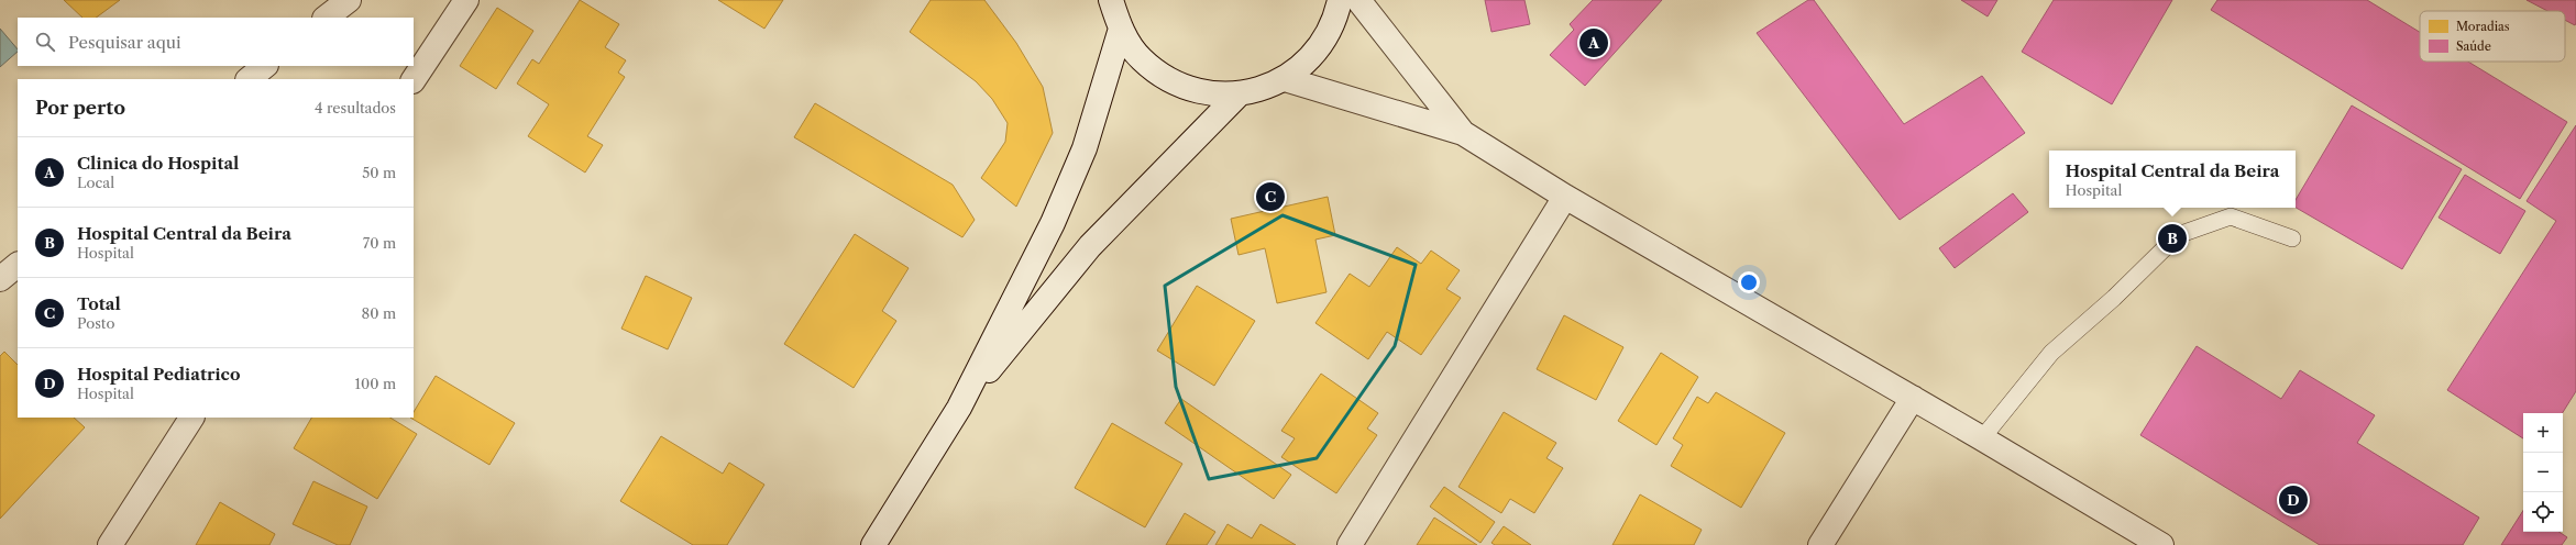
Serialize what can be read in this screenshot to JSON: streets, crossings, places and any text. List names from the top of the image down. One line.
{"legend":["Moradias","Saúde"],"page":{"search":"Pesquisar aqui","pins":["A","C","B","D"],"heading":["Por perto","4 resultados"],"list":[{"mark":"A","name":"Clinica do Hospital","note":"Local","value":"50 m"},{"mark":"B","name":"Hospital Central da Beira","note":"Hospital","value":"70 m"},{"mark":"C","name":"Total","note":"Posto","value":"80 m"},{"mark":"D","name":"Hospital Pediatrico","note":"Hospital","value":"100 m"}],"popup":["Hospital Central da Beira","Hospital"],"map_buttons":["+","−"]}}
